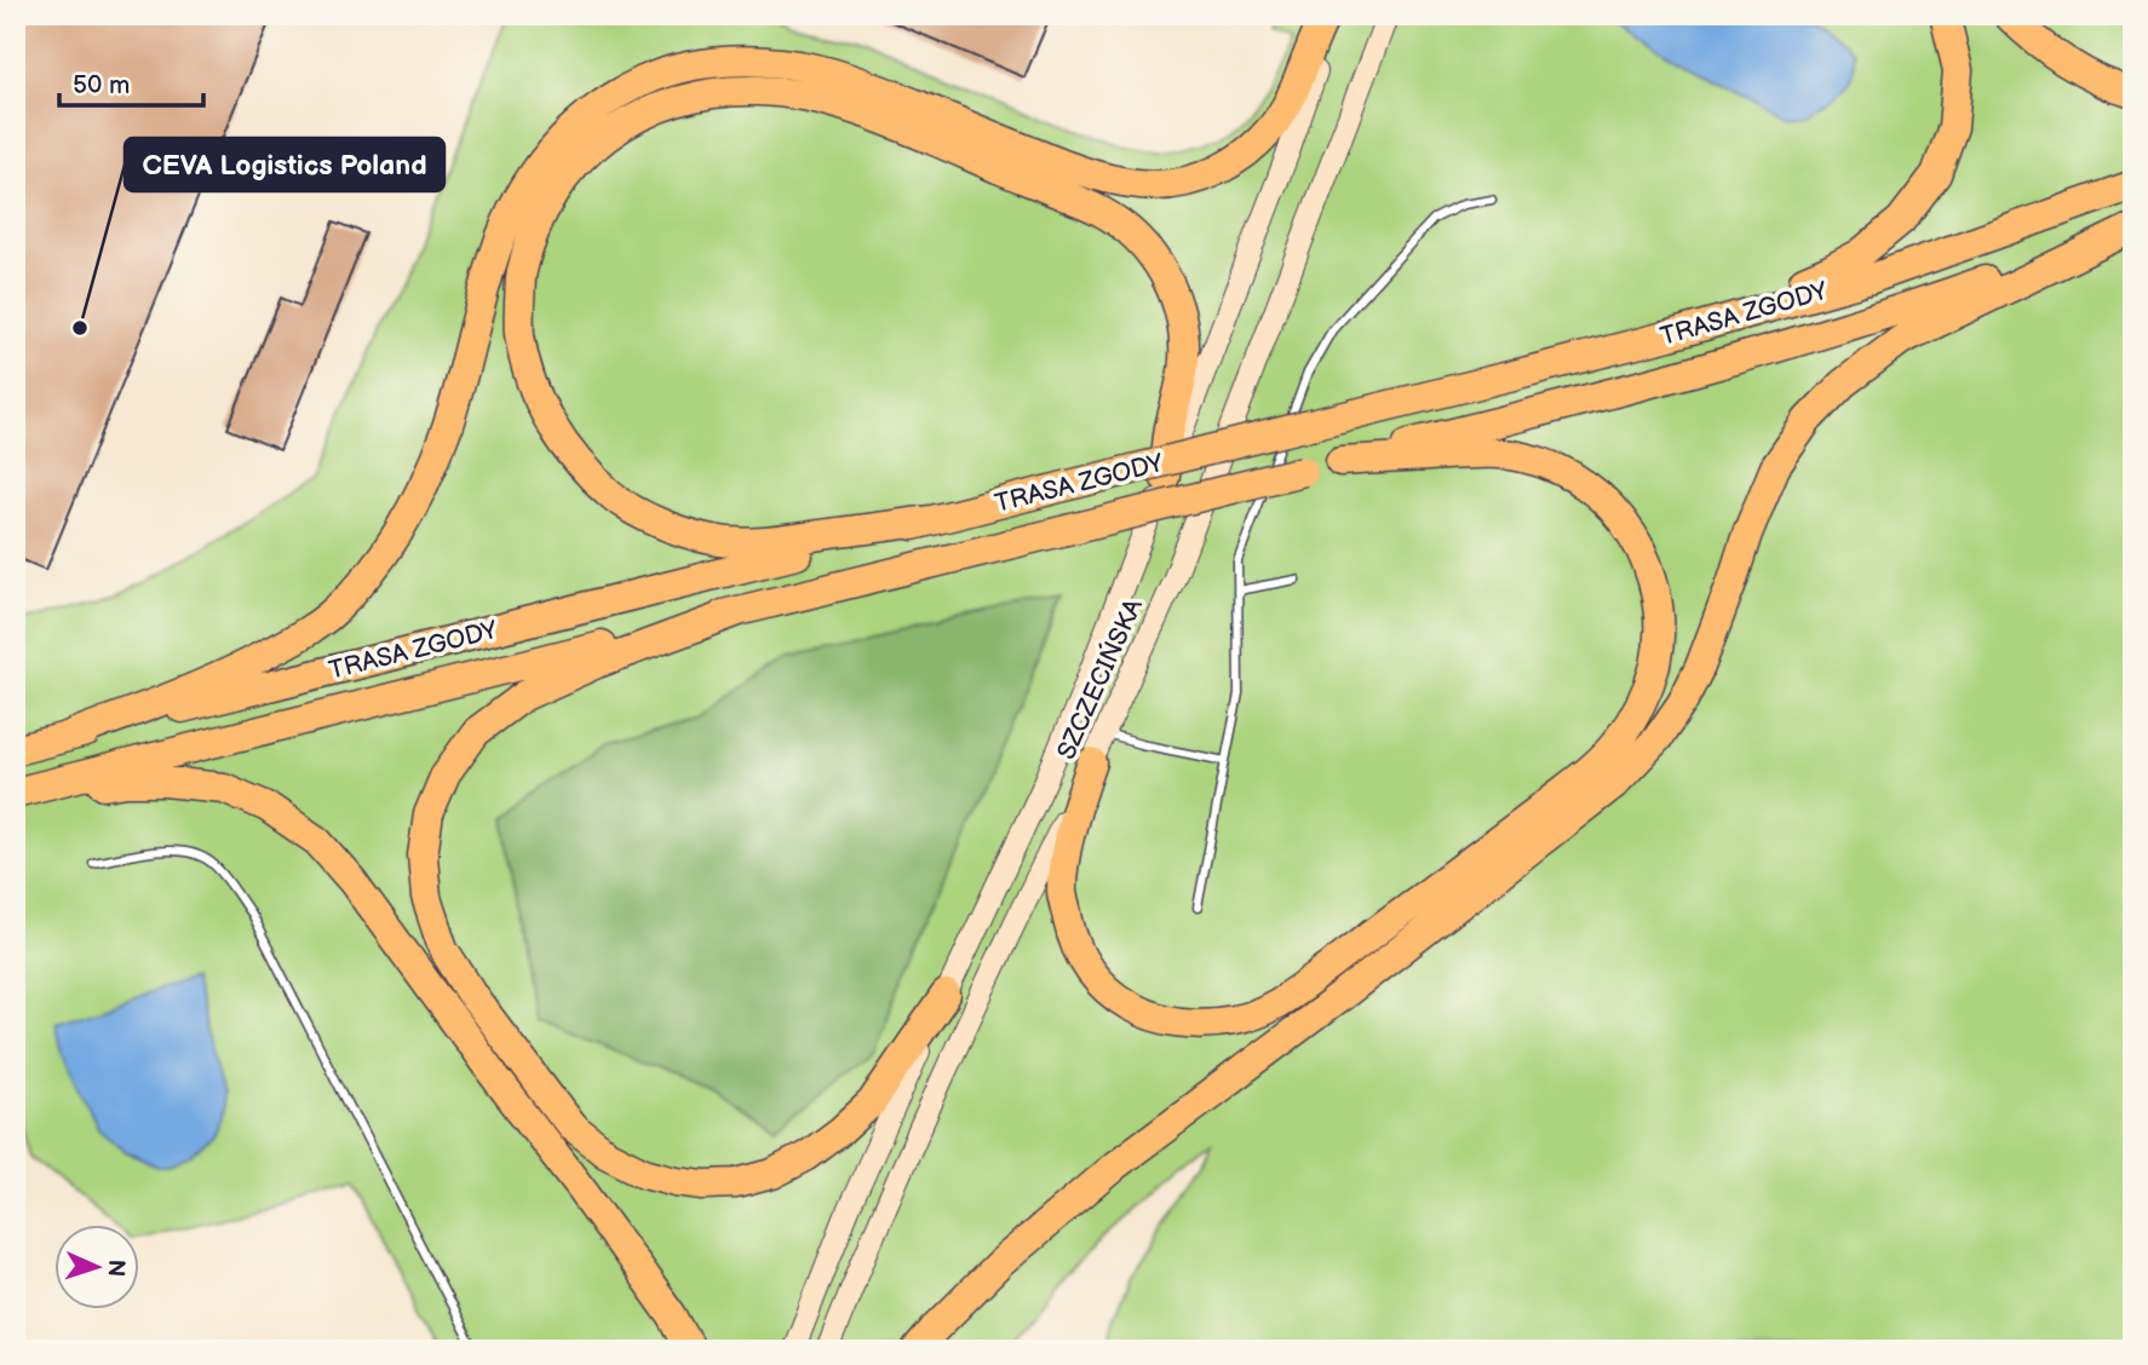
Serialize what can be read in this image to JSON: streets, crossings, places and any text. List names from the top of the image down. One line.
{"streets":{"highway":["TRASA ZGODY"],"main road":["SZCZECIŃSKA"]},"places":["CEVA Logistics Poland"],"scale_bar":"50 m","north":"right"}
